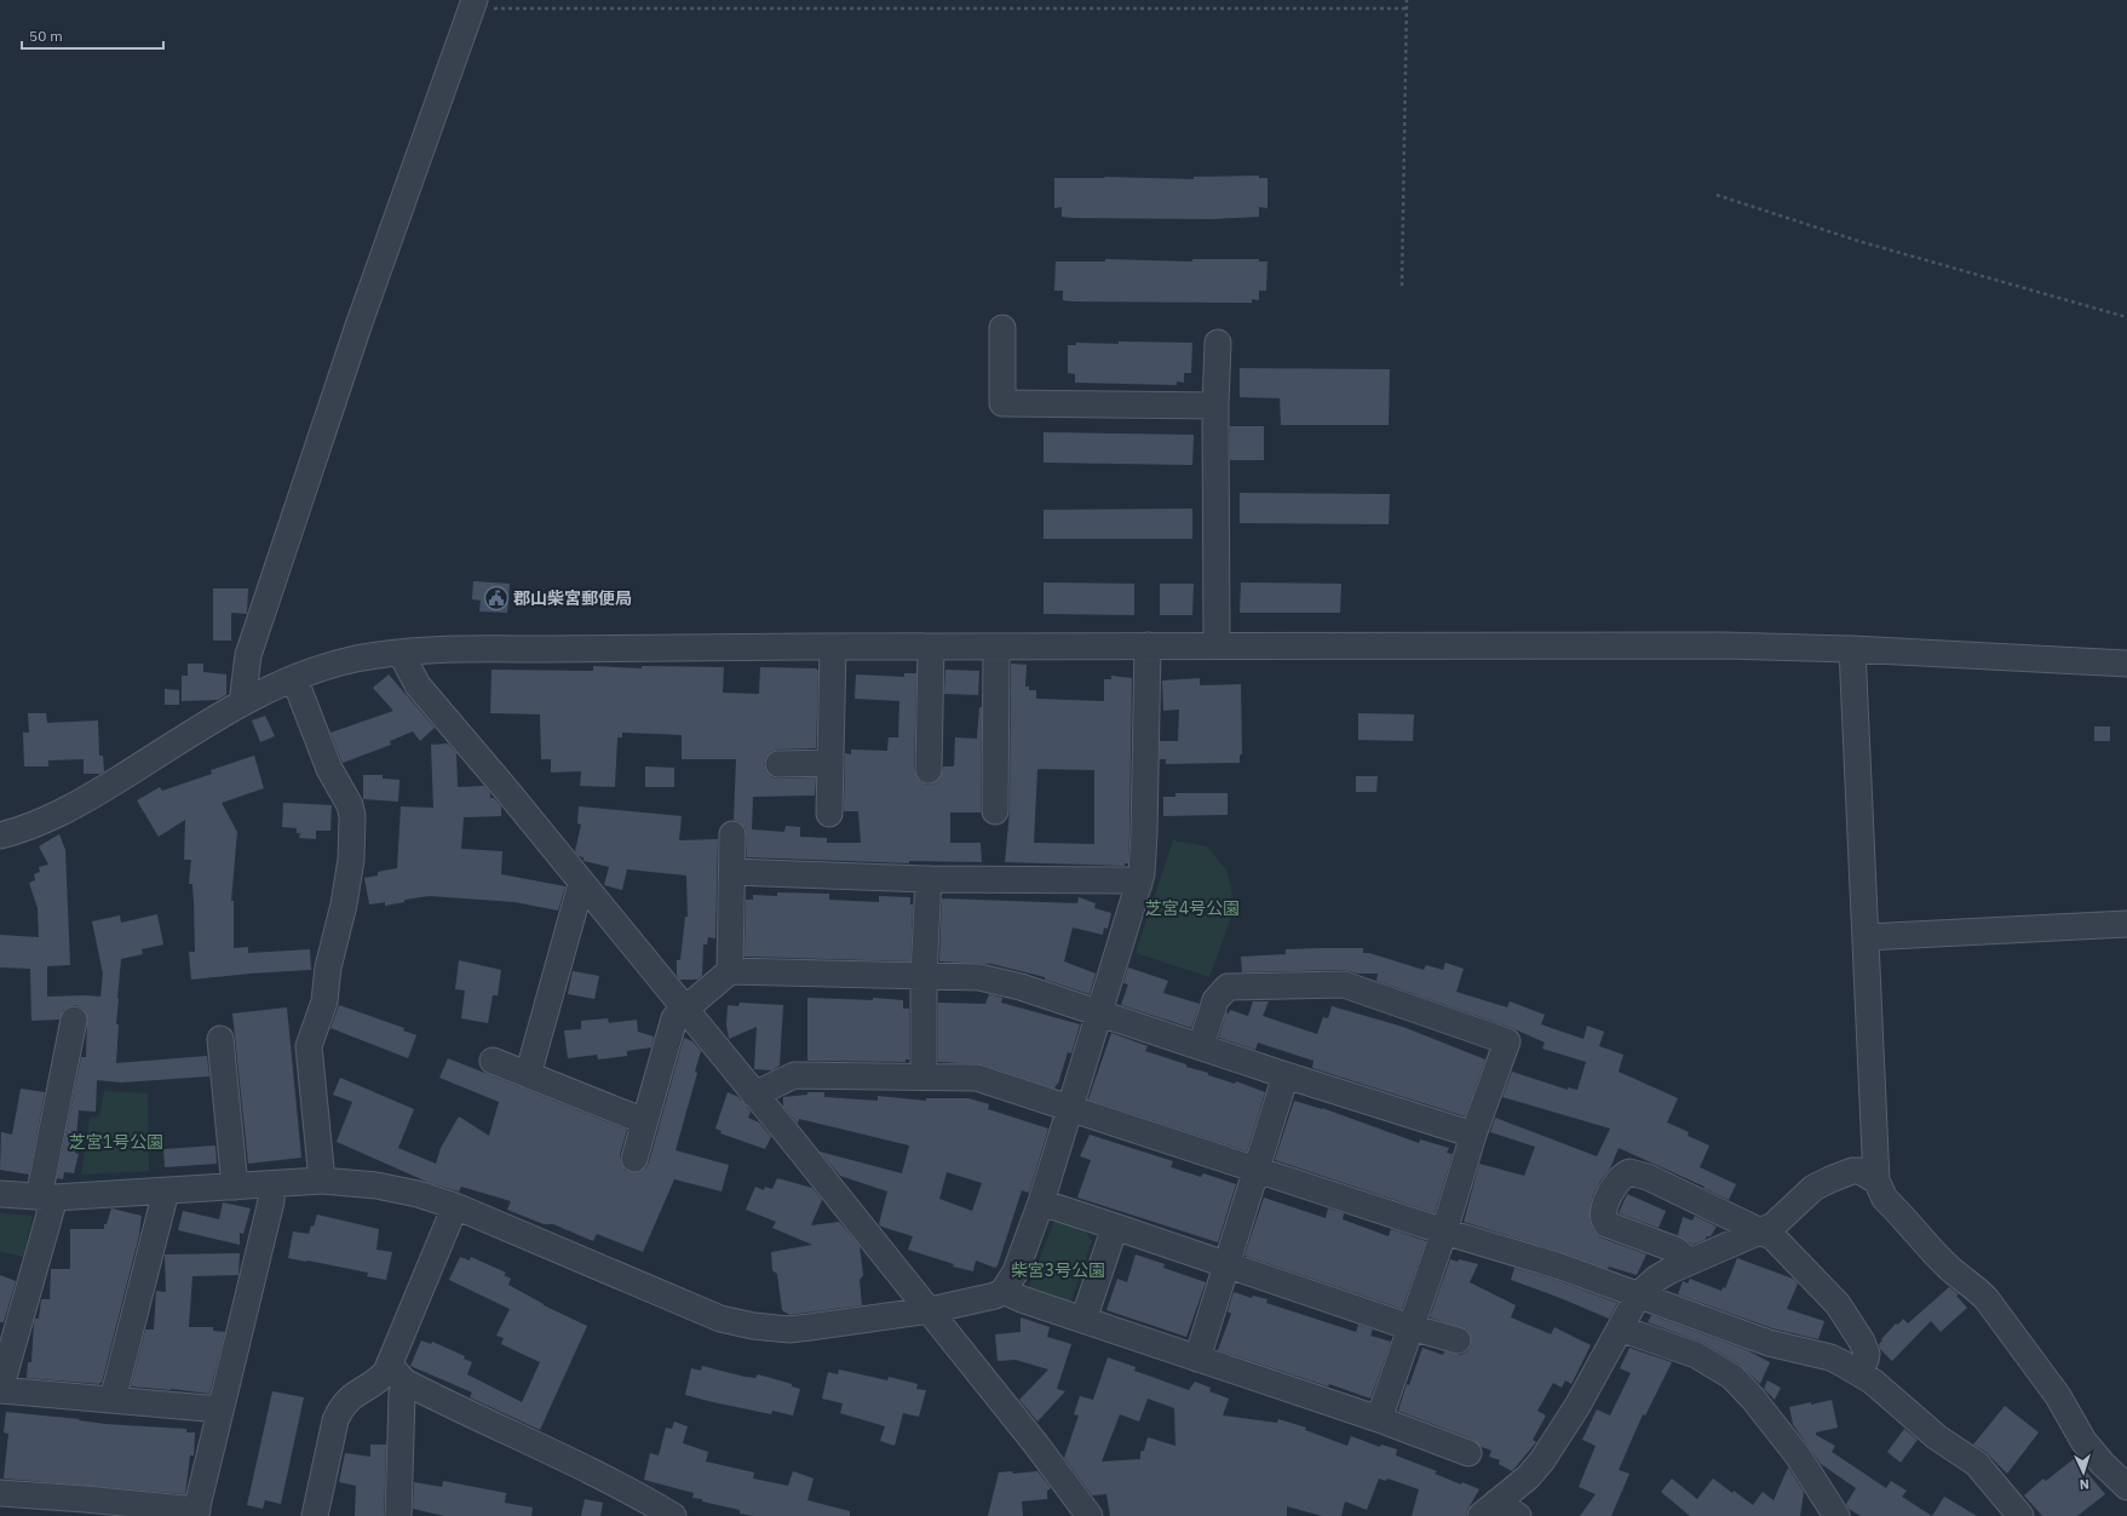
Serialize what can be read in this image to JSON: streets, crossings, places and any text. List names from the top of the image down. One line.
{"parks":["芝宮4号公園","芝宮1号公園","柴宮3号公園"],"places":{"public building":["郡山柴宮郵便局"]},"scale_bar":"50 m","north":"bottom"}
